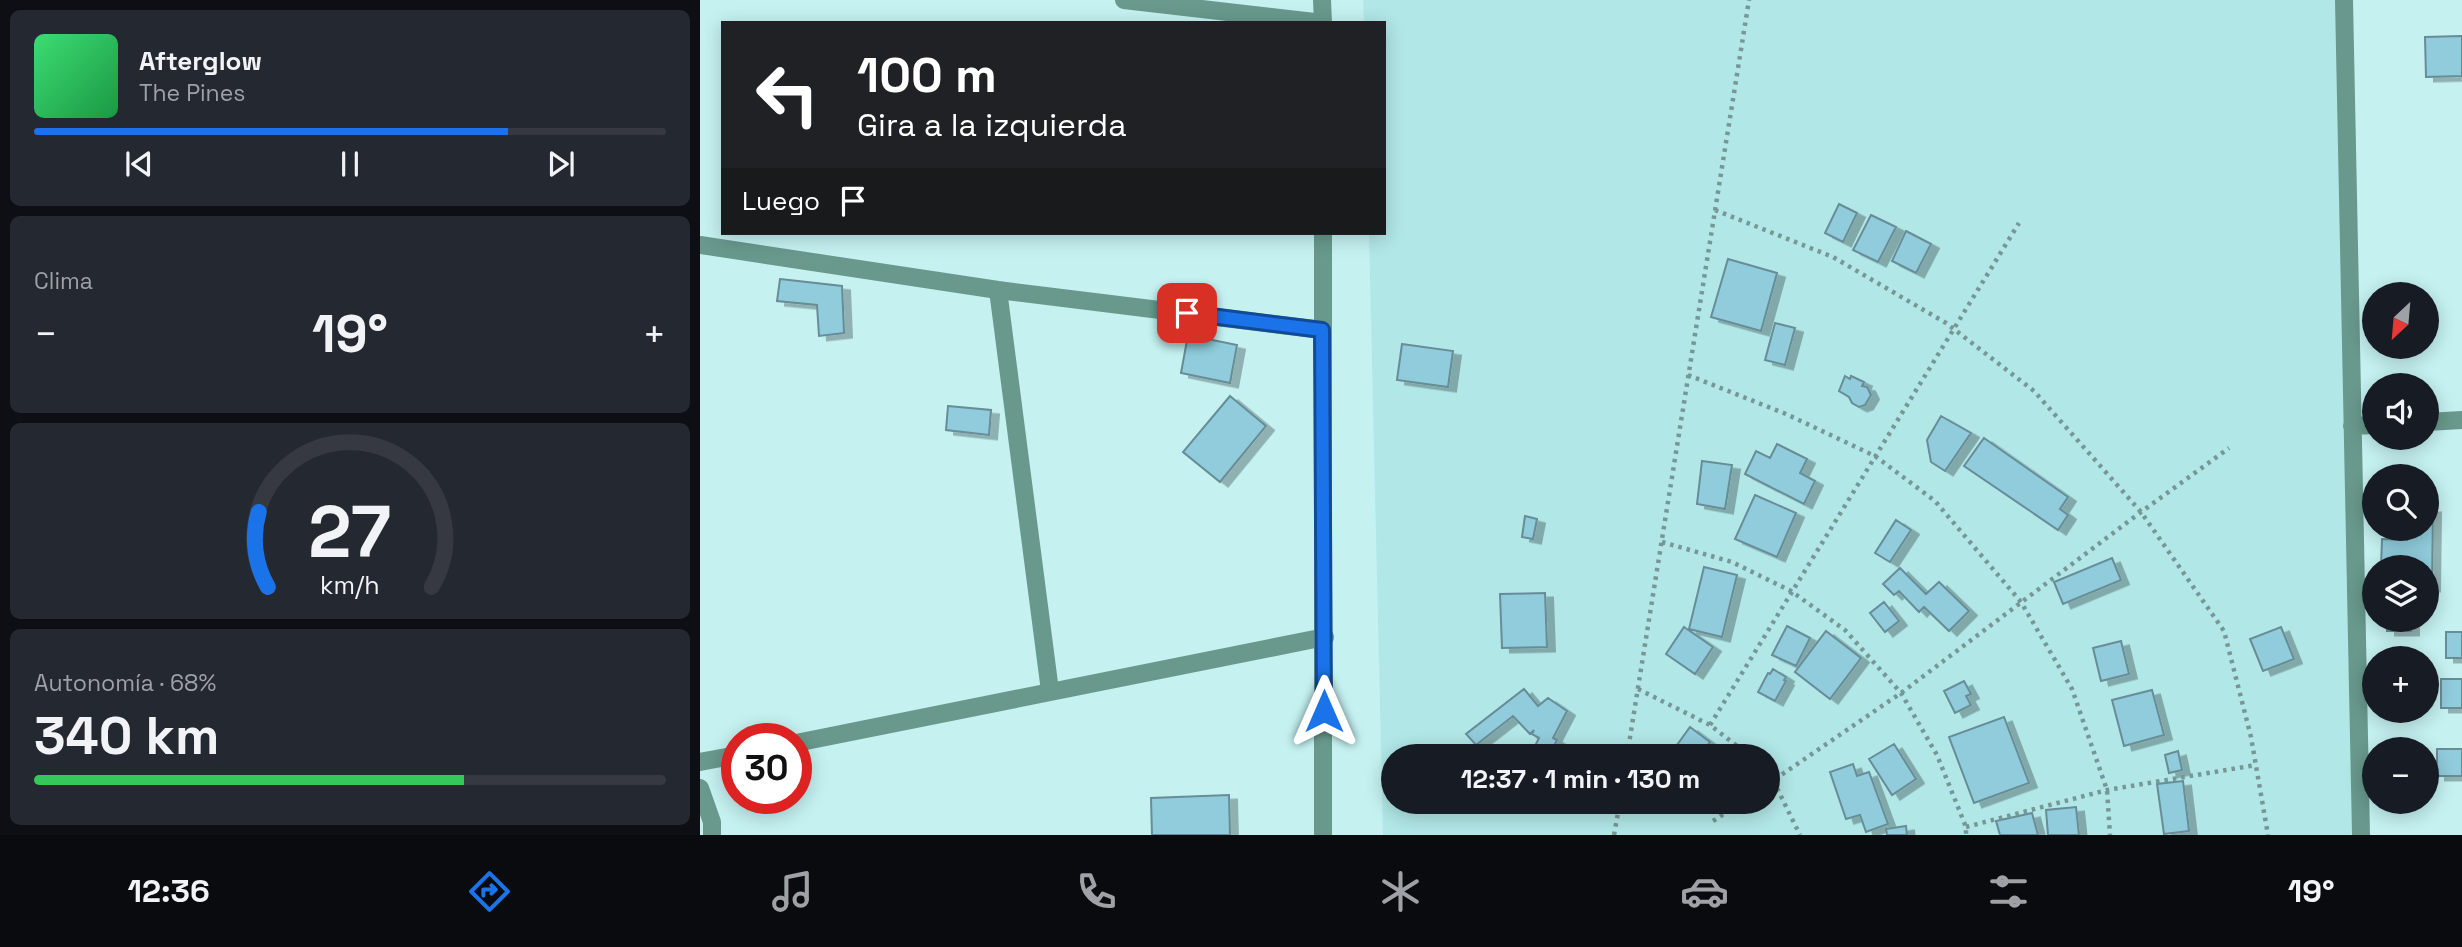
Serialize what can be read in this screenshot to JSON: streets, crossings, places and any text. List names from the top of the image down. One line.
{"north":"bottom left","page":{"turn":["100 m","Gira a la izquierda"],"song":["Afterglow","The Pines"],"then":"Luego","tile":["Clima",["Autonomía · 68%","340 km"]],"map_buttons":["+","−"],"heat":["−","19°","+"],"limit":"30","trip":"12:37 · 1 min · 130 m","tabs":["12:36","19°"],"gauge":["27","km/h"]}}
